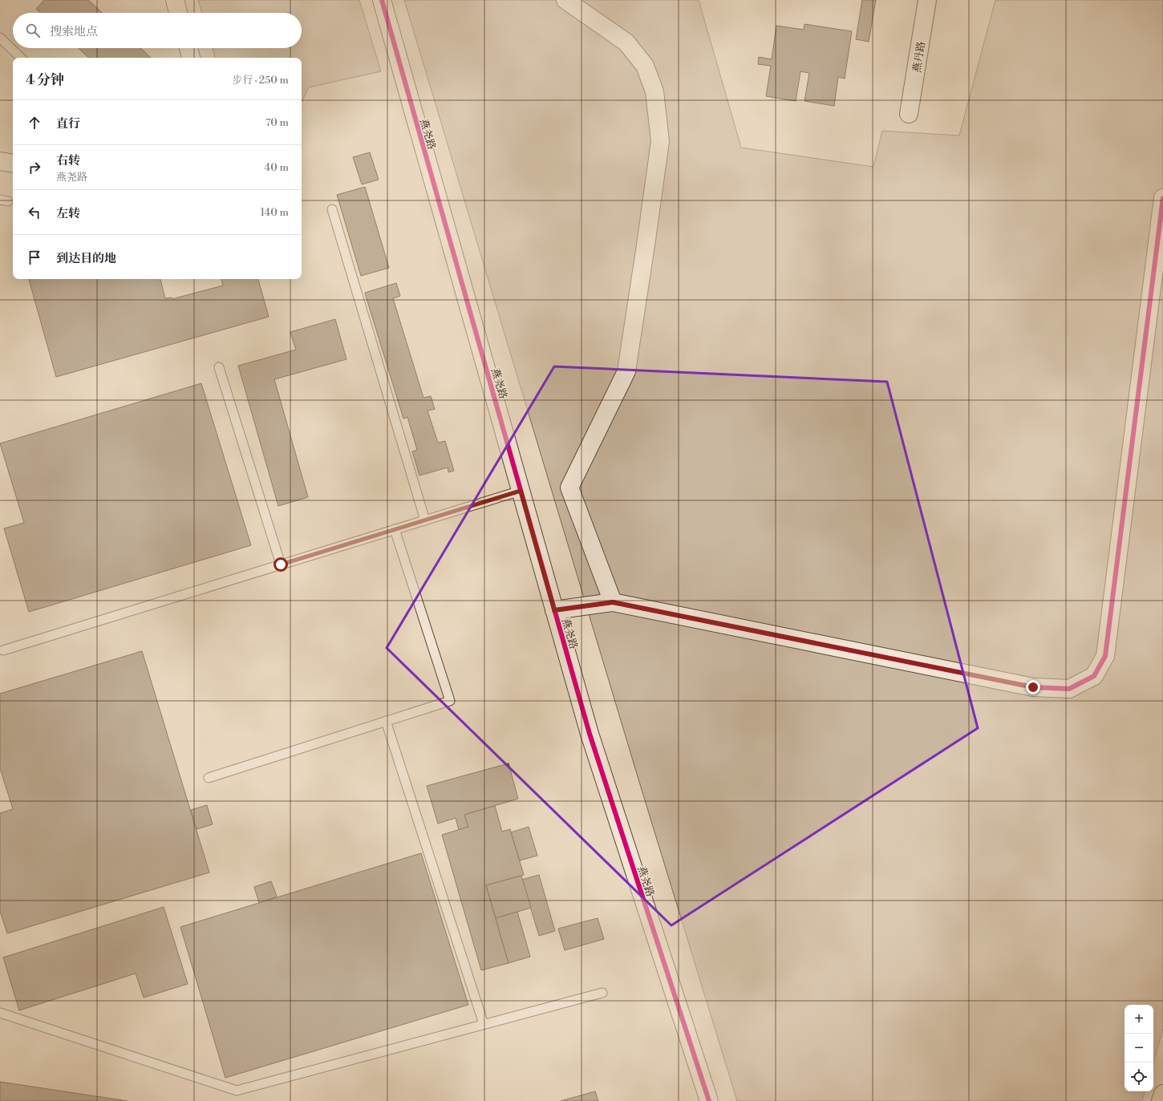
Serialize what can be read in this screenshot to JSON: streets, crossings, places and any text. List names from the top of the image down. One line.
{"streets":{"street":["燕丹路","燕尧路"]},"page":{"search":"搜索地点","heading":["4 分钟","步行 · 250 m"],"list":[["直行","70 m"],["右转","燕尧路","40 m"],["左转","140 m"],"到达目的地"],"map_buttons":["+","−"]}}
